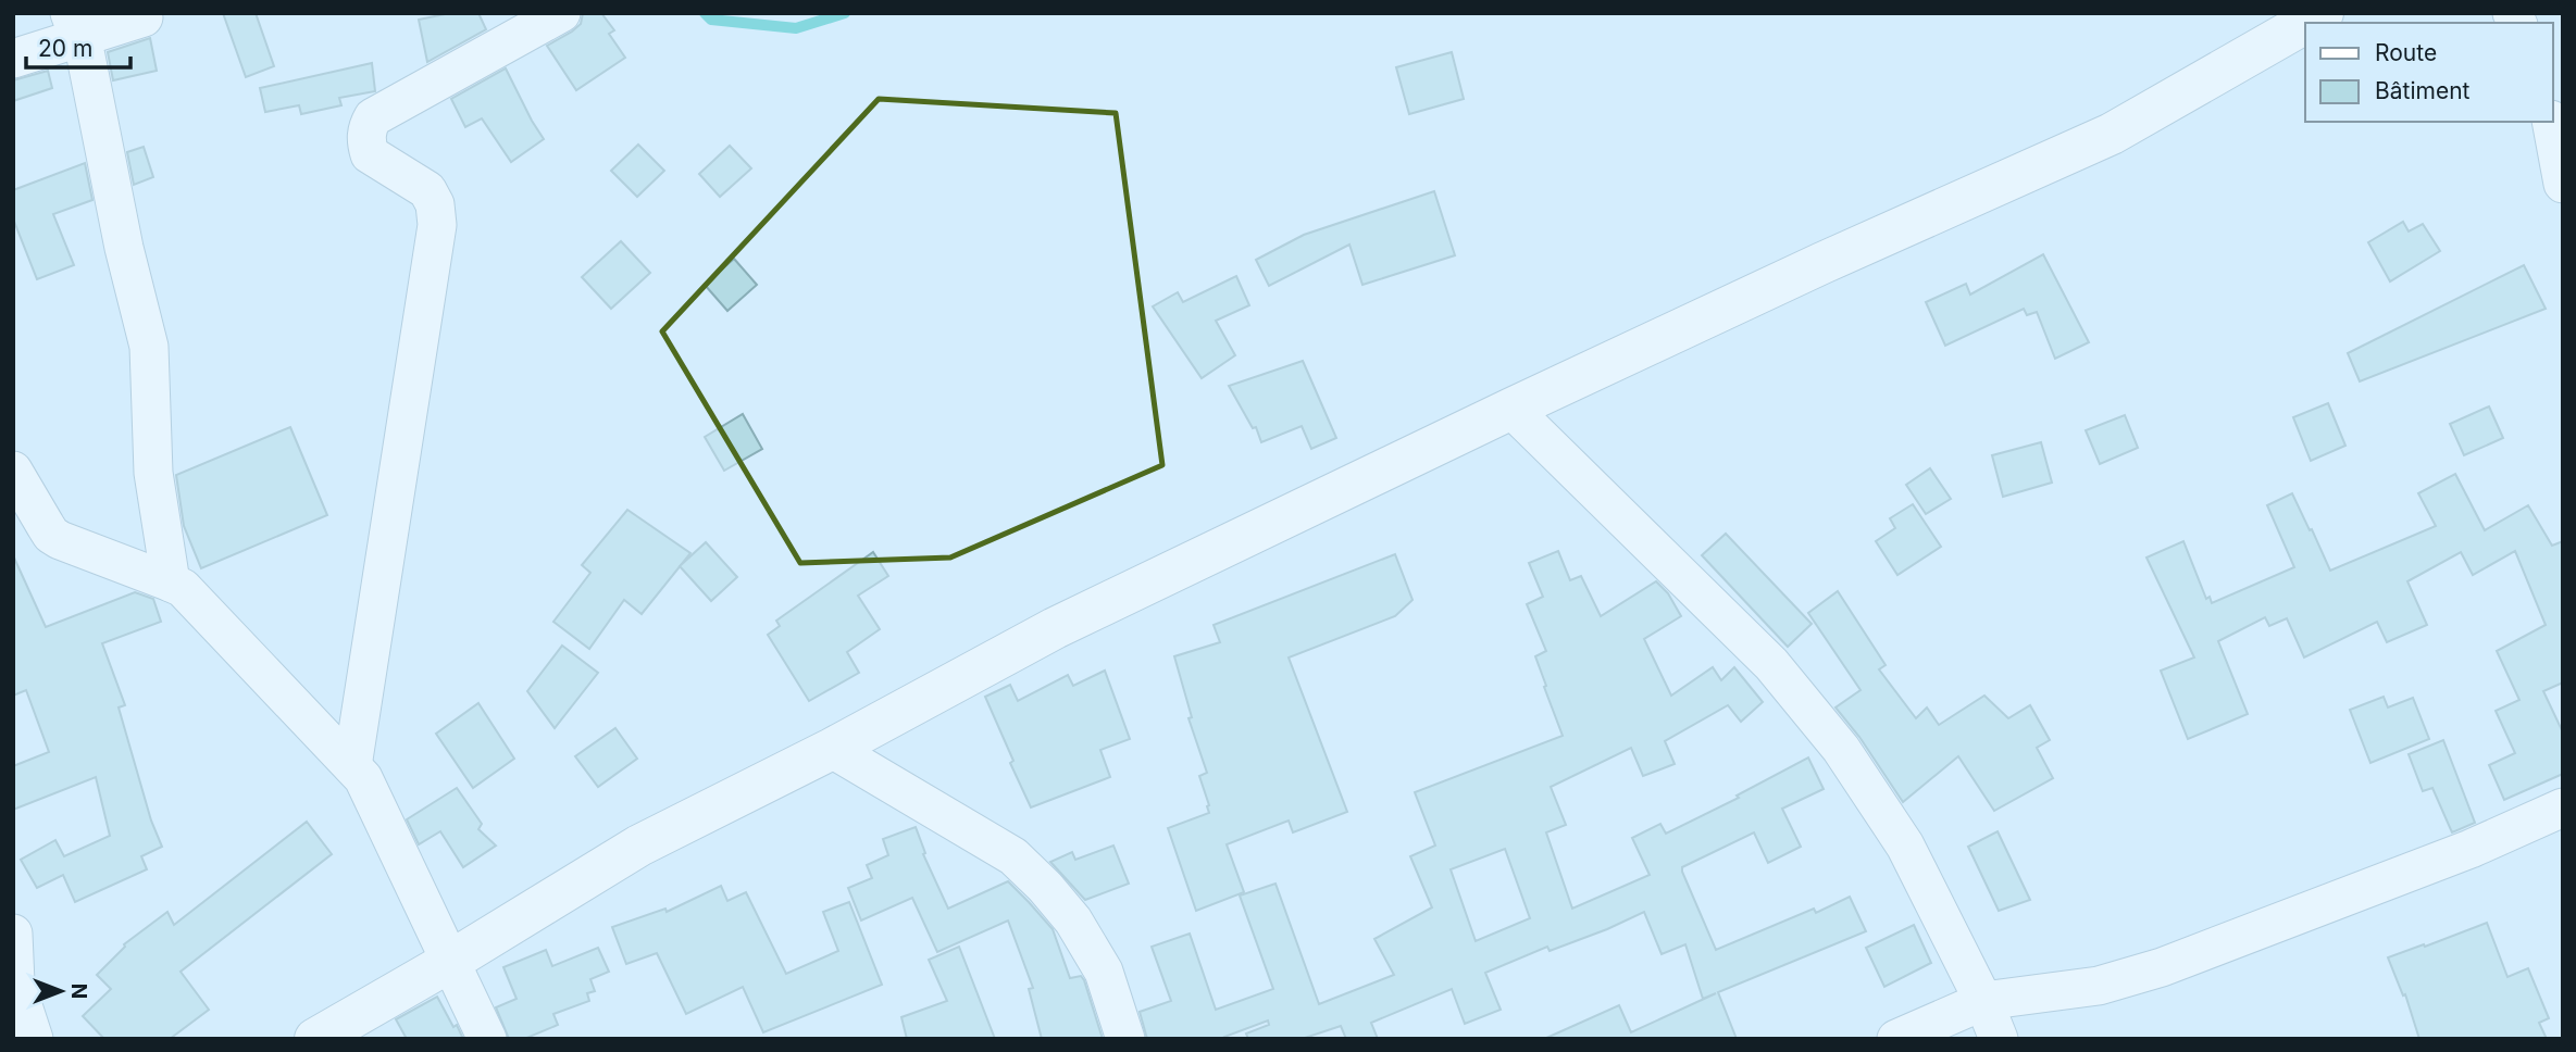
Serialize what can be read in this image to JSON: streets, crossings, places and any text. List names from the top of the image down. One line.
{"legend":["Route","Bâtiment"],"scale_bar":"20 m","north":"right"}
